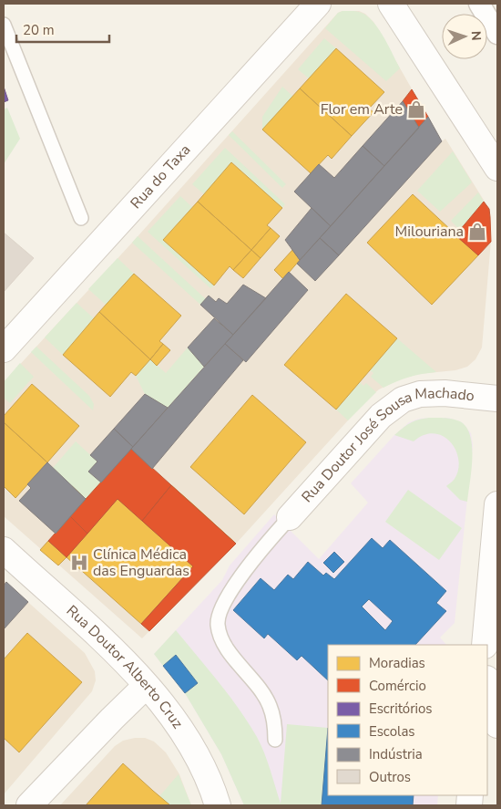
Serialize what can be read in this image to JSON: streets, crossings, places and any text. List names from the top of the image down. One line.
{"streets":{"street":["Rua do Taxa","Rua Doutor José Sousa Machado","Rua Doutor Alberto Cruz"]},"places":{"shop":["Flor em Arte","Milouriana"],"hospital":["Clínica Médica das Enguardas"]},"legend":["Moradias","Comércio","Escritórios","Escolas","Indústria","Outros"],"scale_bar":"20 m","north":"right"}
